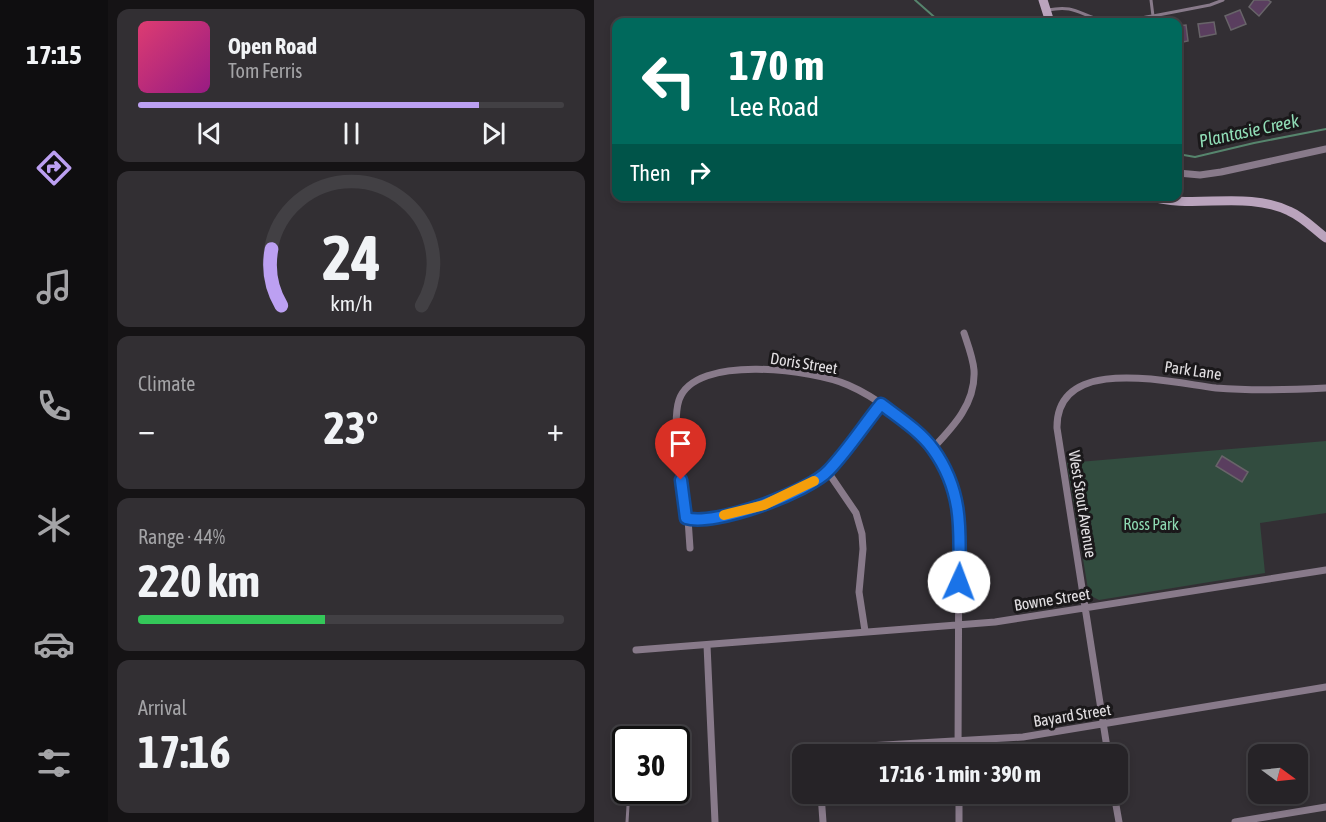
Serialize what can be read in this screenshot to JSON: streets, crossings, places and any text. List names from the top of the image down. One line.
{"streets":{"street":["Doris Street","Park Lane","West Stout Avenue","Bowne Street","Bayard Street"]},"crossings":[["Doris Street","Bowne Street"],["Doris Street","Bayard Street"],["Park Lane","West Stout Avenue"],["West Stout Avenue","Bowne Street"],["West Stout Avenue","Bayard Street"]],"water":["Plantasie Creek"],"parks":["Ross Park"],"north":"right","page":{"tabs":"17:15","turn":["170 m","Lee Road"],"song":["Open Road","Tom Ferris"],"then":"Then","tile":["Climate",["Range · 44%","220 km"],["Arrival","17:16"]],"heat":["−","23°","+"],"limit":"30","trip":"17:16 · 1 min · 390 m","gauge":["24","km/h"]}}
